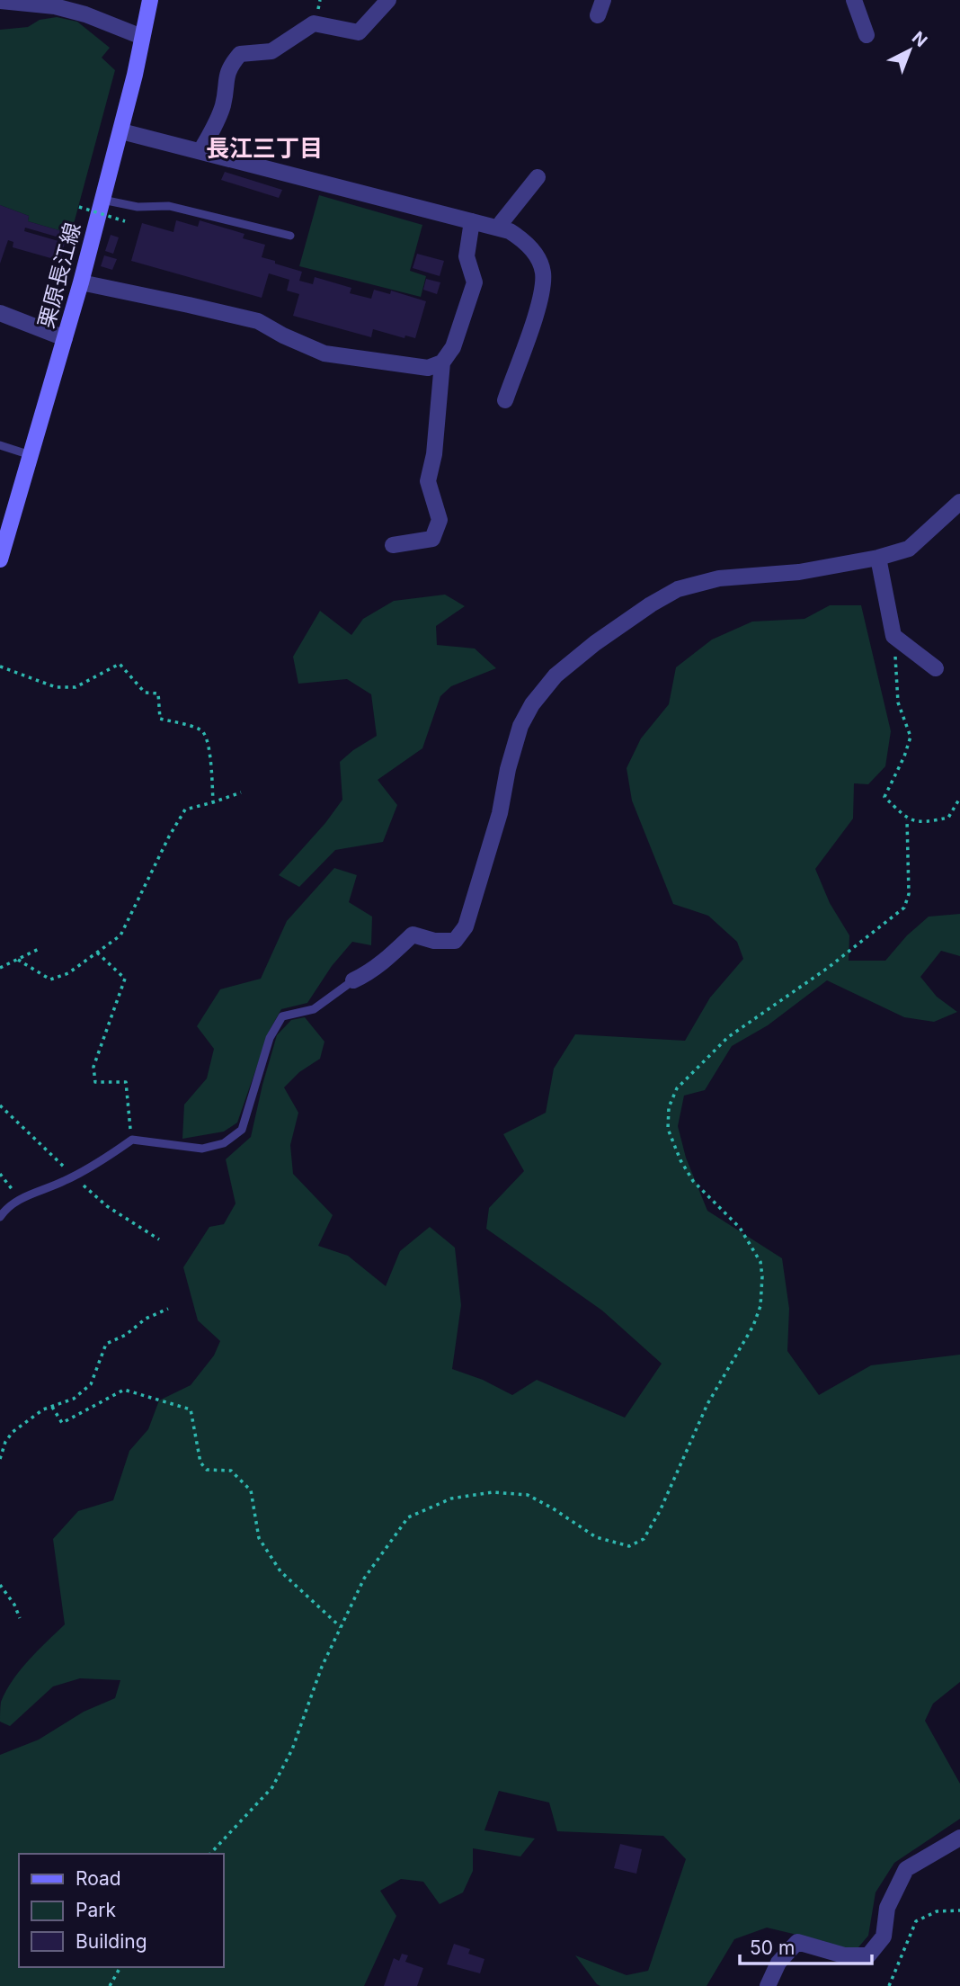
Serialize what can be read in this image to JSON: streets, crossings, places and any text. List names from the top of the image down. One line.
{"streets":{"main road":["栗原長江線"]},"districts":["長江三丁目"],"legend":["Road","Park","Building"],"scale_bar":"50 m","north":"top right"}
